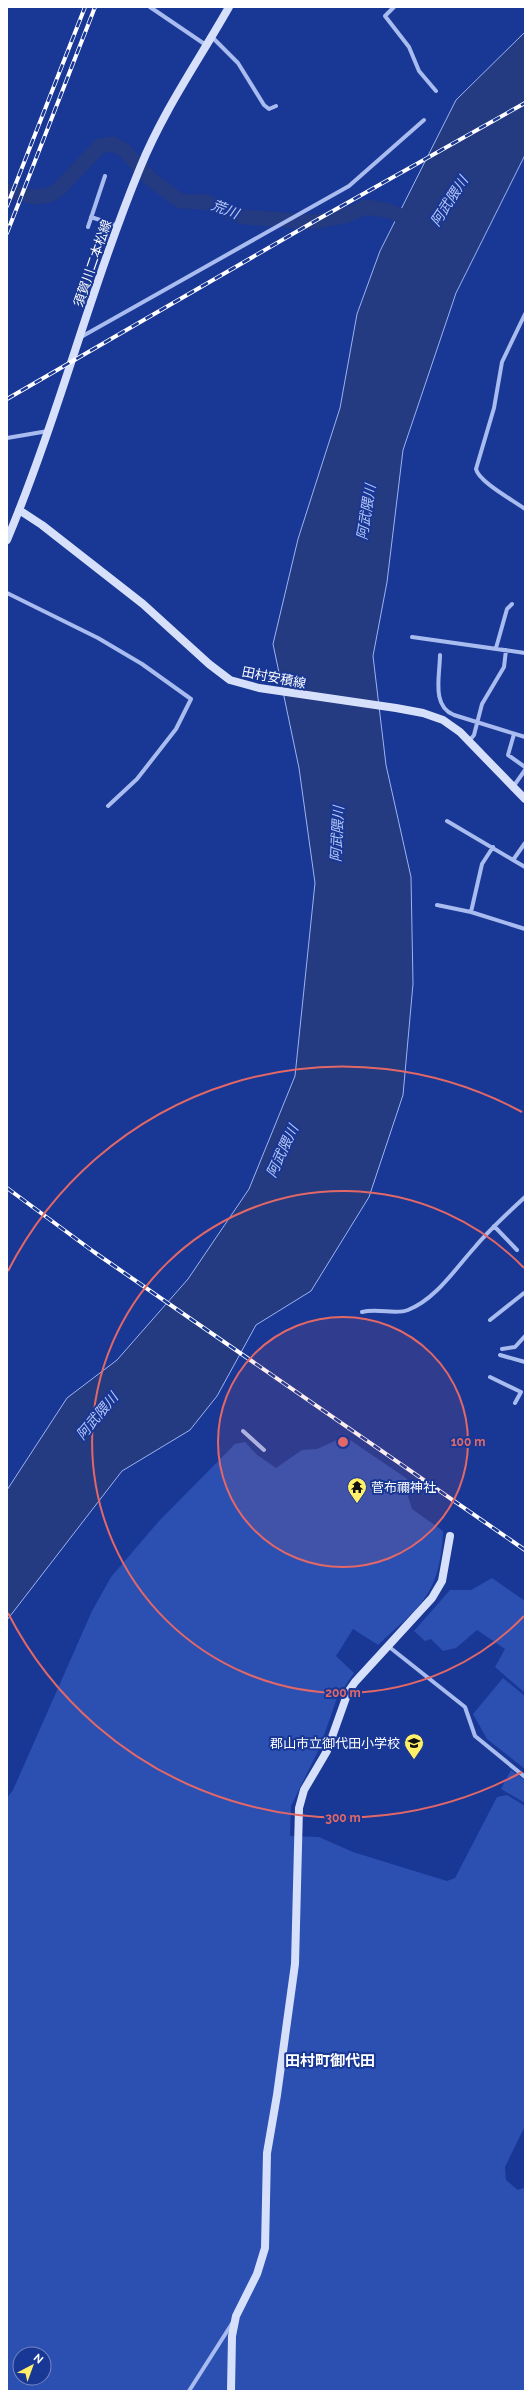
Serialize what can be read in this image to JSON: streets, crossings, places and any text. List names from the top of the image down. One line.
{"streets":{"main road":["須賀川二本松線","田村安積線"]},"crossings":[["須賀川二本松線","田村安積線"]],"districts":["田村町御代田"],"water":["阿武隈川","荒川"],"places":{"temple":["菅布禰神社"],"school or university":["郡山市立御代田小学校"]},"north":"top right","rings":["100 m","200 m","300 m"]}
